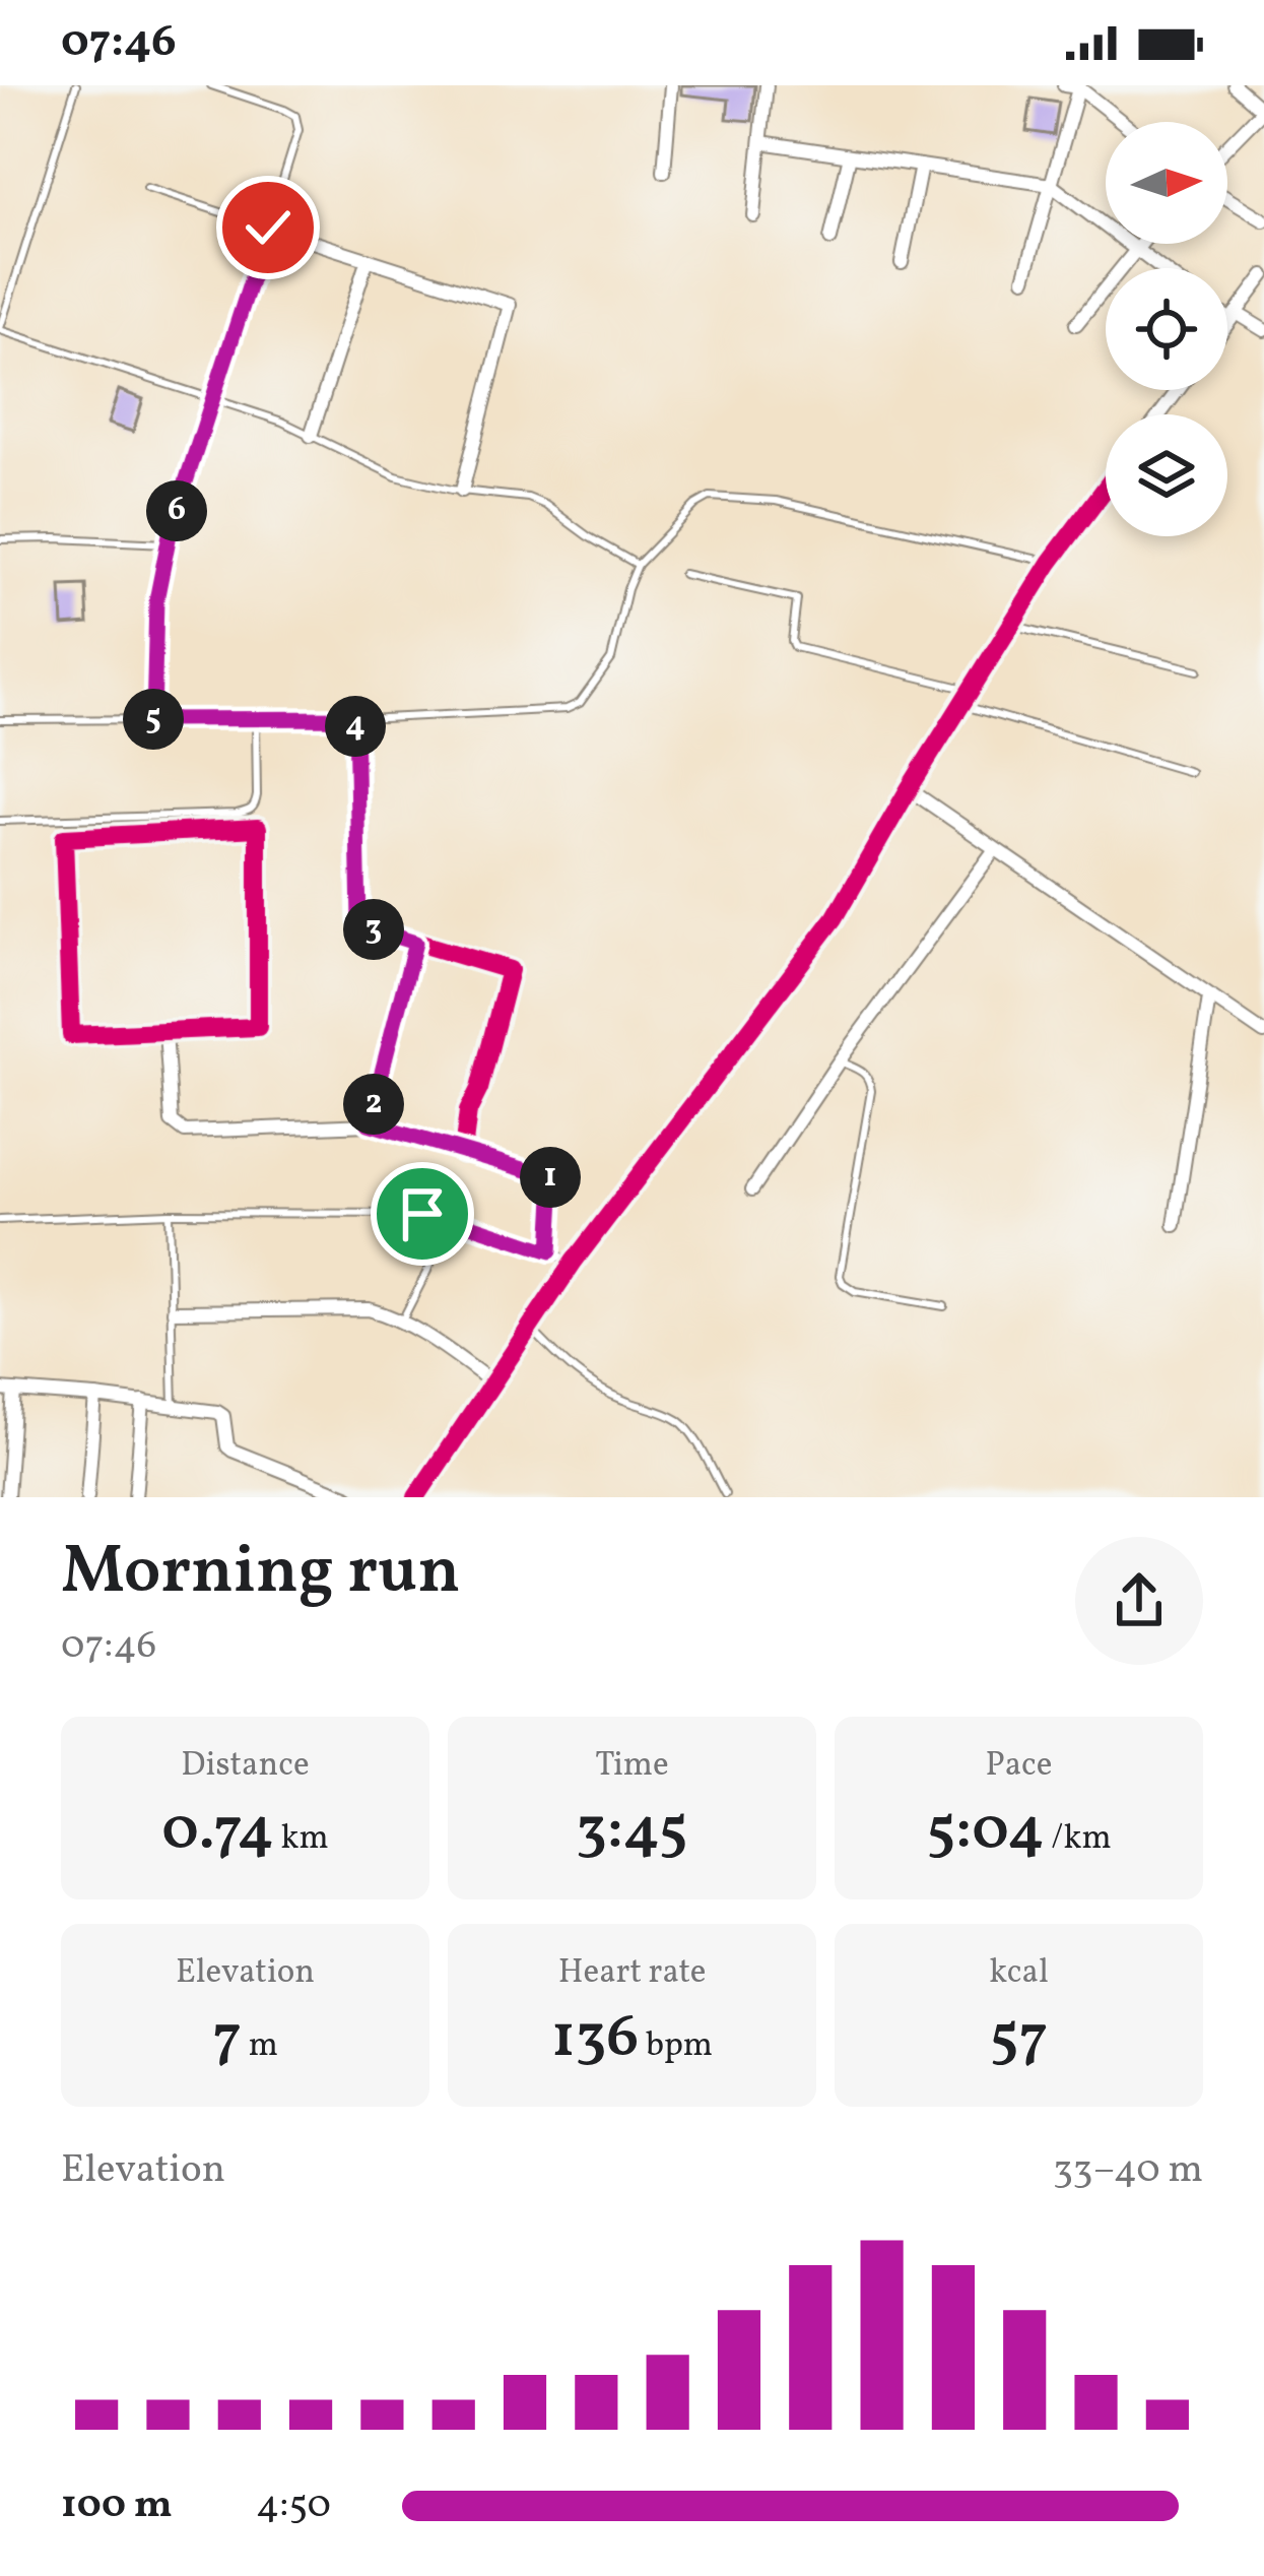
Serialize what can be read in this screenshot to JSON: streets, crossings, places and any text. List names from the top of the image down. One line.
{"north":"right","page":{"status":"07:46","pins":["6","5","4","3","2","1"],"heading":["Morning run","07:46"],"stats":[["Distance","0.74 km"],["Time","3:45"],["Pace","5:04 /km"],["Elevation","7 m"],["Heart rate","136 bpm"],["kcal","57"]],"chart":["Elevation","33–40 m"],"list":[{"name":"100 m","note":"4:50"}]}}
